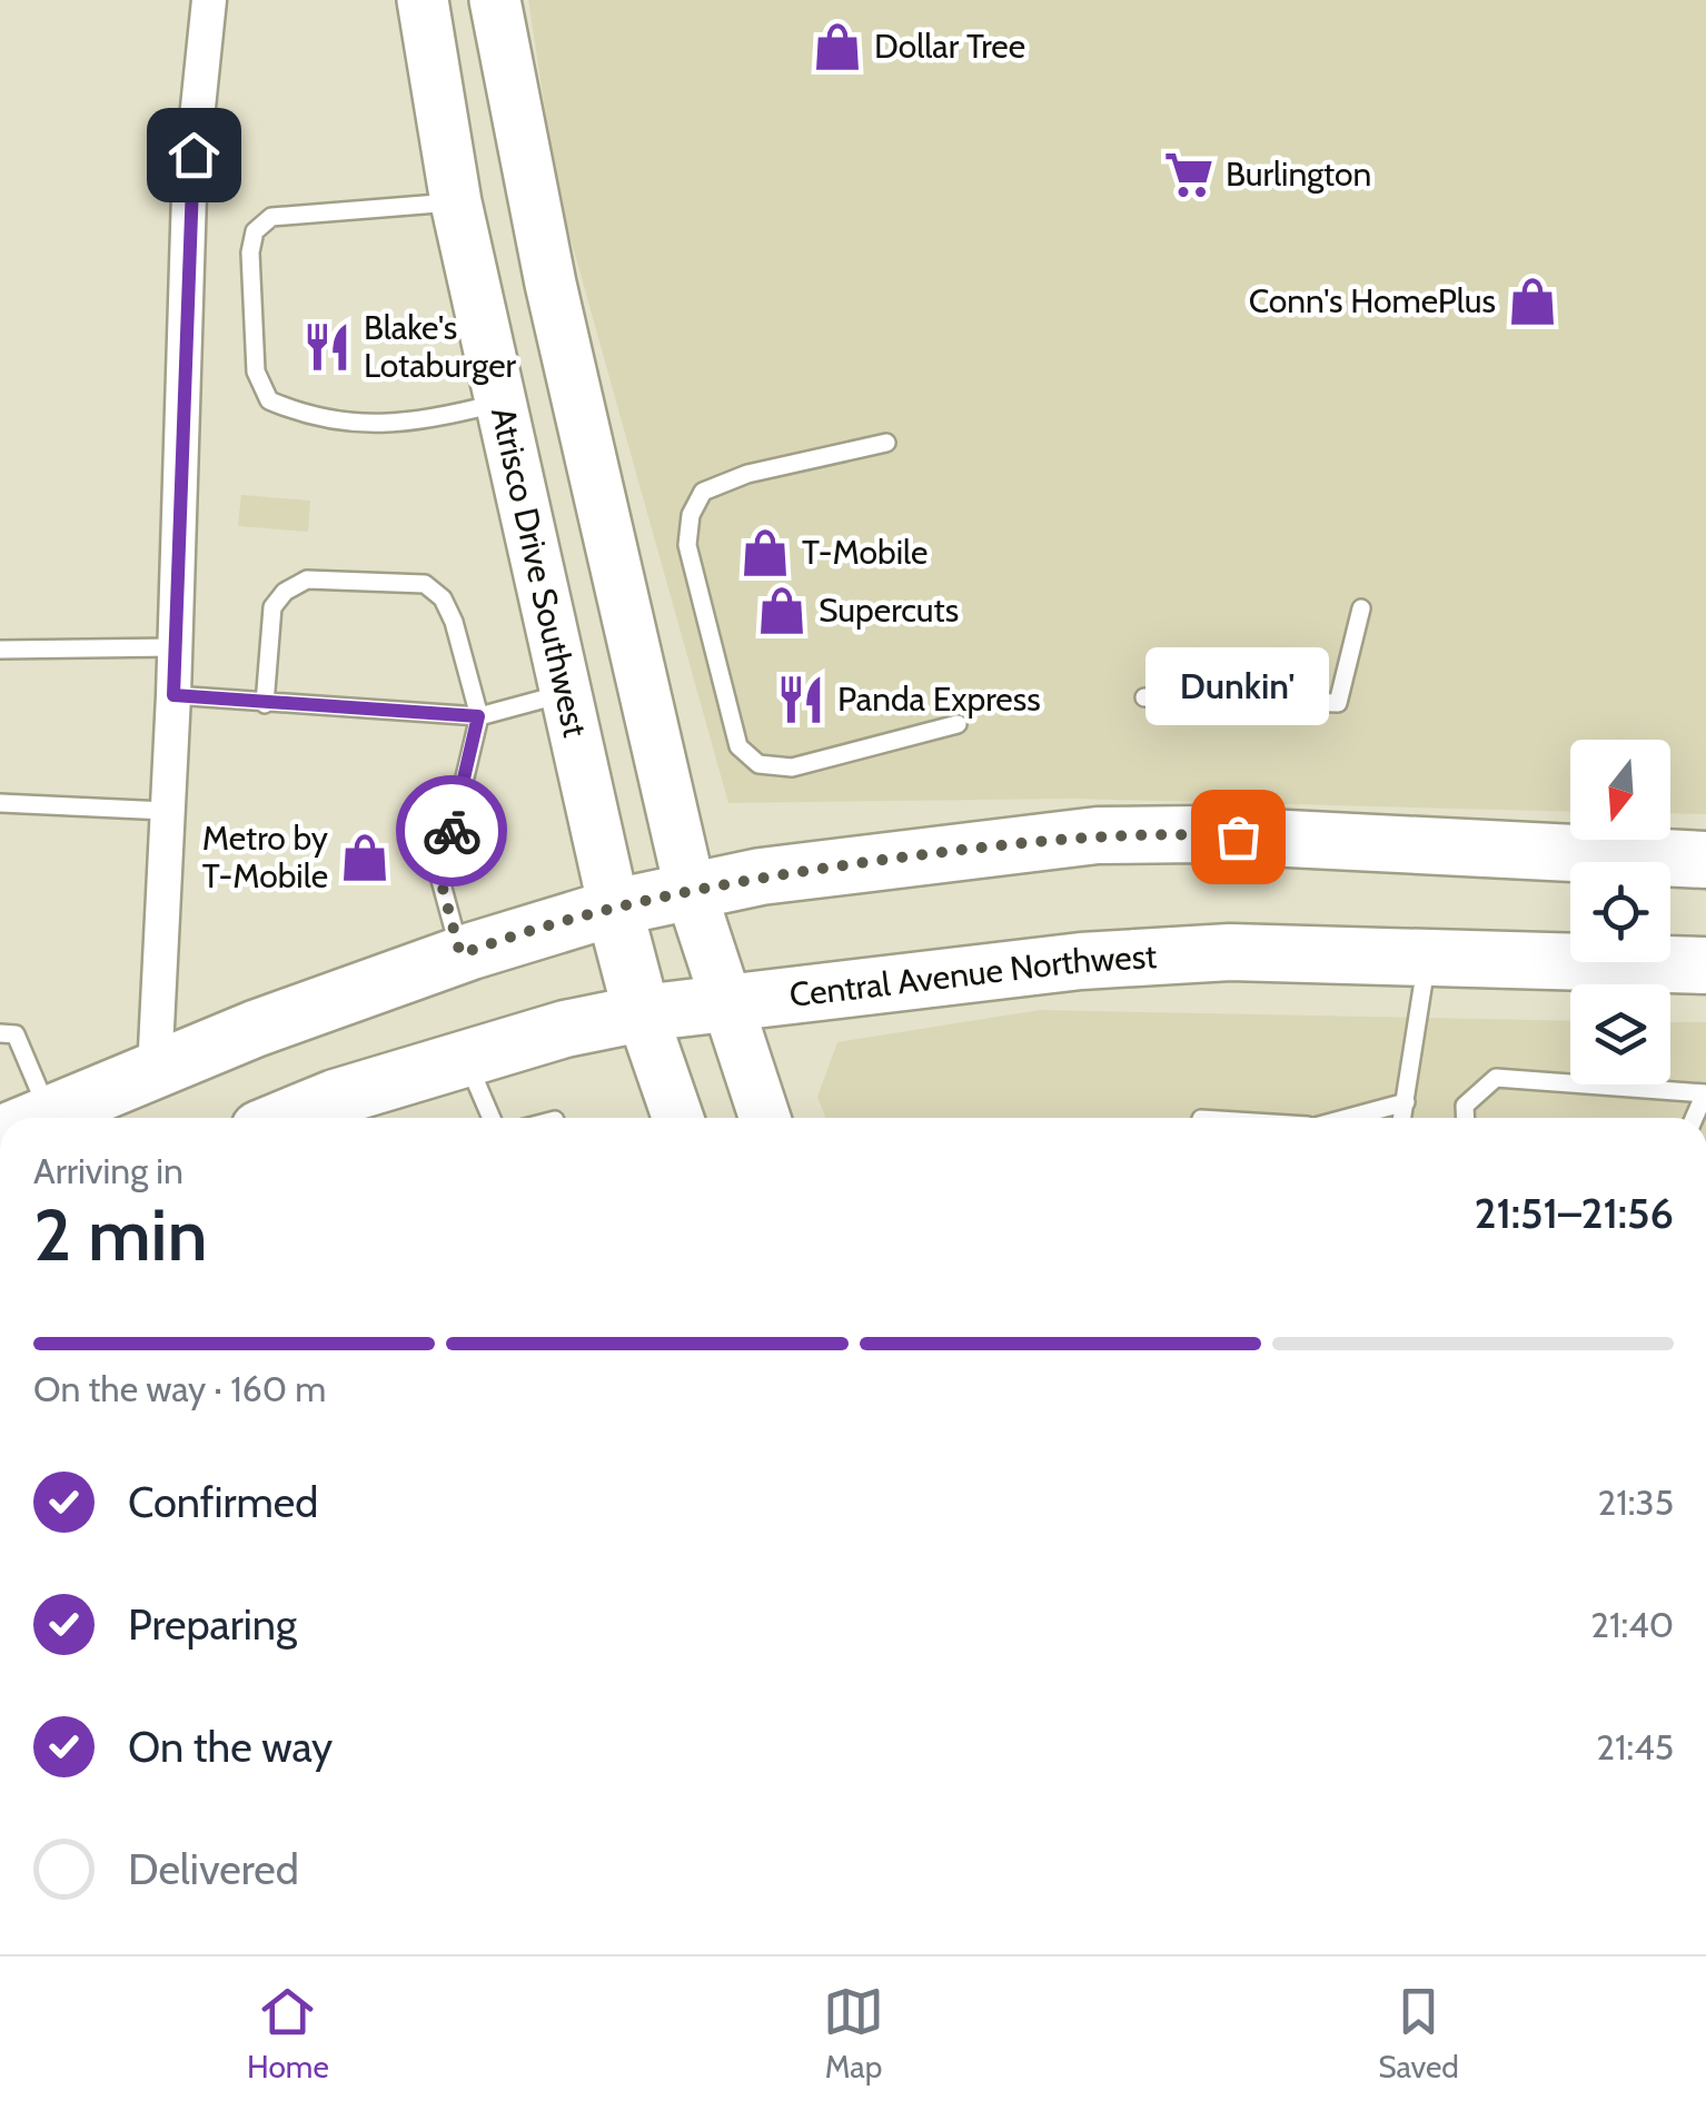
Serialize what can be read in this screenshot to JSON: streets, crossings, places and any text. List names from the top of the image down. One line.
{"streets":{"main road":["Atrisco Drive Southwest","Central Avenue Northwest"]},"crossings":[["Atrisco Drive Southwest","Central Avenue Northwest"]],"places":{"shop":["Dollar Tree","Conn's HomePlus","T-Mobile","Supercuts","Metro by T-Mobile"],"supermarket":["Burlington"],"restaurant":["Blake's Lotaburger","Panda Express"],"other":["Dunkin'"]},"north":"bottom","page":{"bubble":"Dunkin'","heading":["2 min","Arriving in","21:51–21:56"],"bar":"On the way · 160 m","list":[["Confirmed","21:35"],["Preparing","21:40"],["On the way","21:45"],"Delivered"],"tabs":["Home","Map","Saved"]}}
